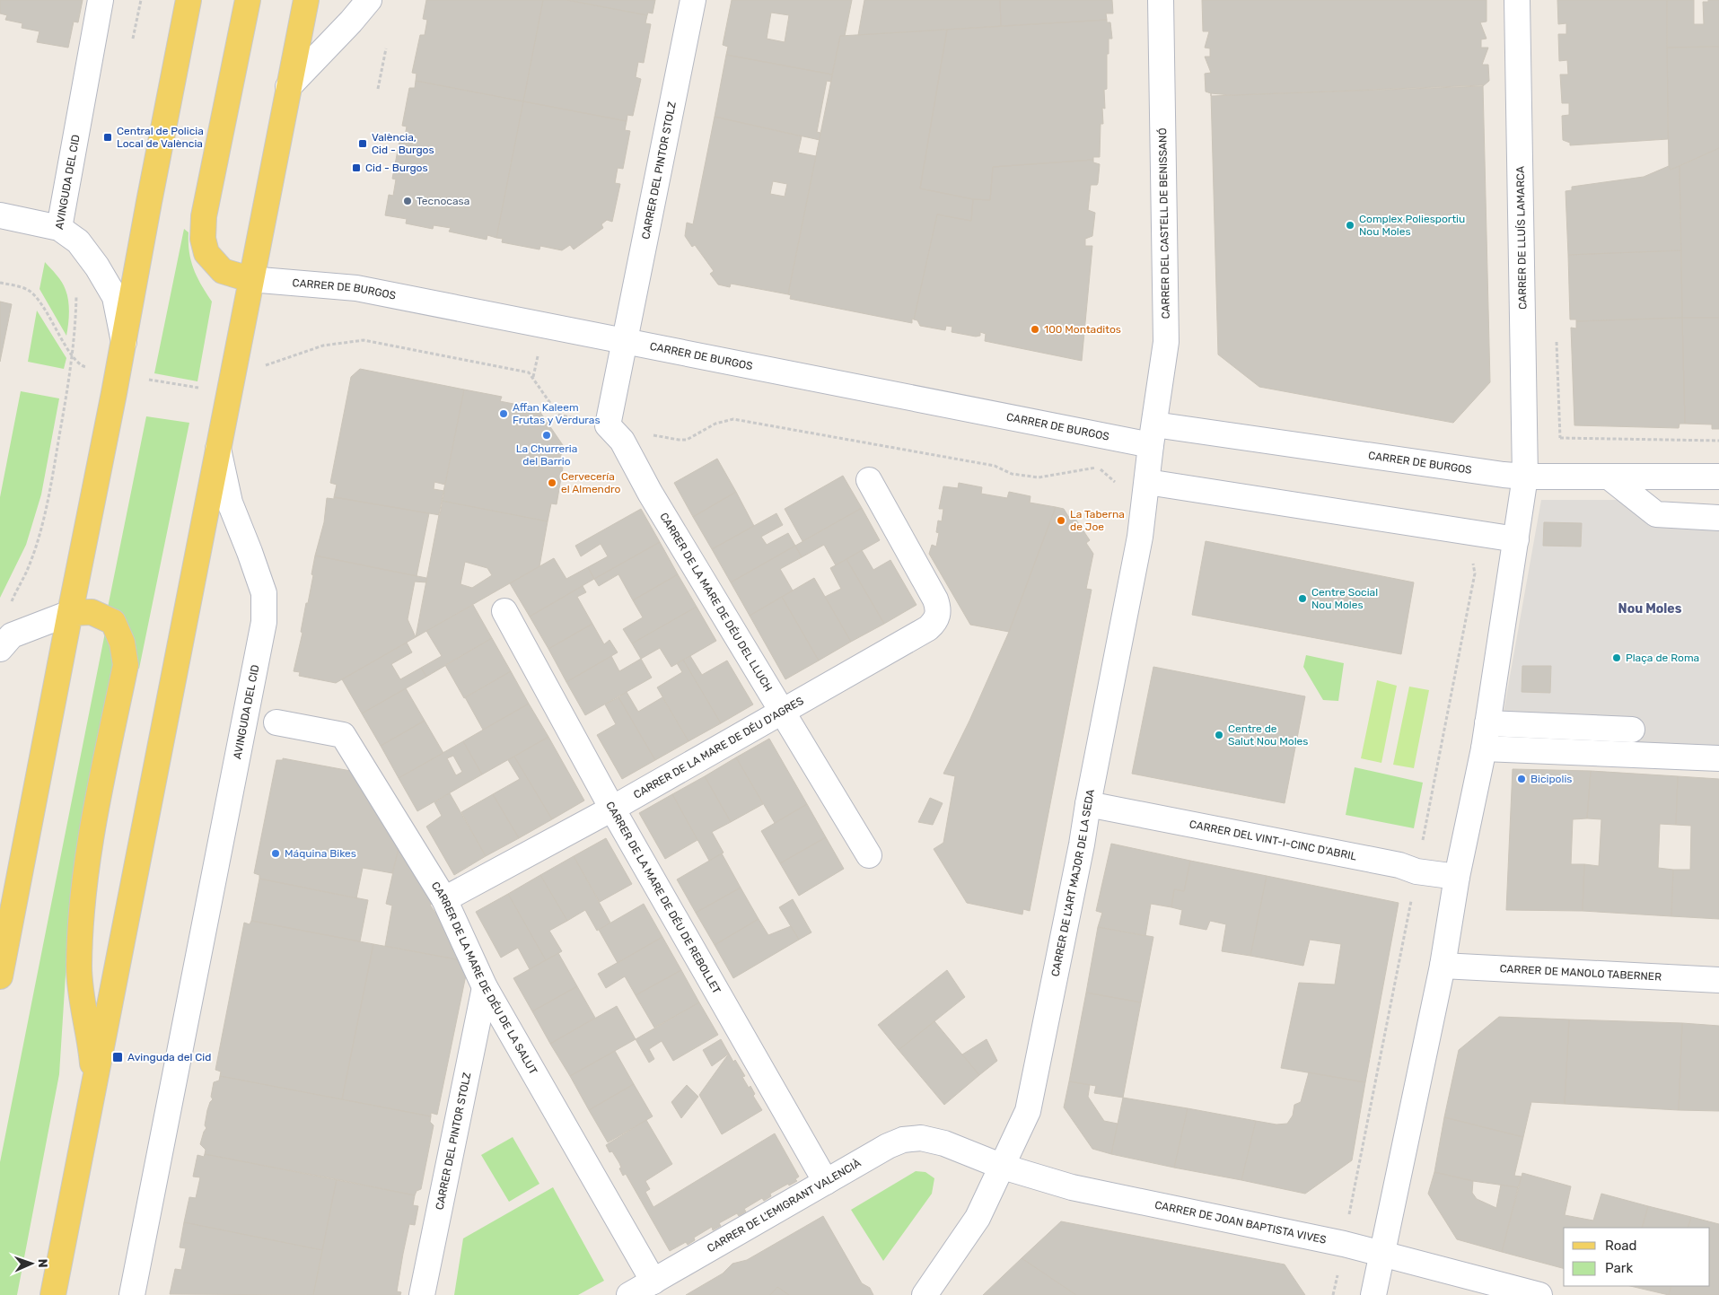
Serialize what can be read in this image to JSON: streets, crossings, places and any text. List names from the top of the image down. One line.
{"streets":{"main road":["AVINGUDA DEL CID"],"street":["CARRER DEL PINTOR STOLZ","CARRER DEL CASTELL DE BENISSANÓ","CARRER DE LLUÍS LAMARCA","CARRER DE BURGOS","CARRER DE LA MARE DE DÉU DEL LLUCH","CARRER DE LA MARE DE DÉU D'AGRES","CARRER DEL VINT-I-CINC D'ABRIL","CARRER DE L'ART MAJOR DE LA SEDA","CARRER DE LA MARE DE DÉU DE REBOLLET","CARRER DE MANOLO TABERNER","CARRER DE LA MARE DE DÉU DE LA SALUT","CARRER DE L'EMIGRANT VALENCIÀ","CARRER DE JOAN BAPTISTA VIVES"]},"crossings":[["CARRER DEL PINTOR STOLZ","CARRER DE BURGOS"],["CARRER DEL PINTOR STOLZ","CARRER DE LA MARE DE DÉU DE LA SALUT"],["AVINGUDA DEL CID","CARRER DE BURGOS"],["CARRER DEL CASTELL DE BENISSANÓ","CARRER DE BURGOS"],["CARRER DEL CASTELL DE BENISSANÓ","CARRER DE L'ART MAJOR DE LA SEDA"],["CARRER DE LLUÍS LAMARCA","CARRER DE BURGOS"],["CARRER DE BURGOS","CARRER DE L'ART MAJOR DE LA SEDA"],["CARRER DE LA MARE DE DÉU DEL LLUCH","CARRER DE LA MARE DE DÉU D'AGRES"],["CARRER DE LA MARE DE DÉU D'AGRES","CARRER DE LA MARE DE DÉU DE REBOLLET"],["CARRER DE LA MARE DE DÉU D'AGRES","CARRER DE LA MARE DE DÉU DE LA SALUT"],["CARRER DEL VINT-I-CINC D'ABRIL","CARRER DE L'ART MAJOR DE LA SEDA"],["CARRER DE L'ART MAJOR DE LA SEDA","CARRER DE JOAN BAPTISTA VIVES"],["CARRER DE LA MARE DE DÉU DE REBOLLET","CARRER DE L'EMIGRANT VALENCIÀ"],["CARRER DE LA MARE DE DÉU DE LA SALUT","CARRER DE L'EMIGRANT VALENCIÀ"],["CARRER DE L'EMIGRANT VALENCIÀ","CARRER DE JOAN BAPTISTA VIVES"]],"districts":["Nou Moles"],"places":{"transit":["Central de Policia Local de València","València, Cid - Burgos","Cid - Burgos","Avinguda del Cid"],"other":["Tecnocasa","Complex Poliesportiu Nou Moles","100 Montaditos","Affan Kaleem Frutas y Verduras","La Churreria del Barrio","Cervecería el Almendro","La Taberna de Joe","Centre Social Nou Moles","Plaça de Roma","Centre de Salut Nou Moles","Bicipolis","Máquina Bikes"]},"legend":["Road","Park"],"north":"right"}
